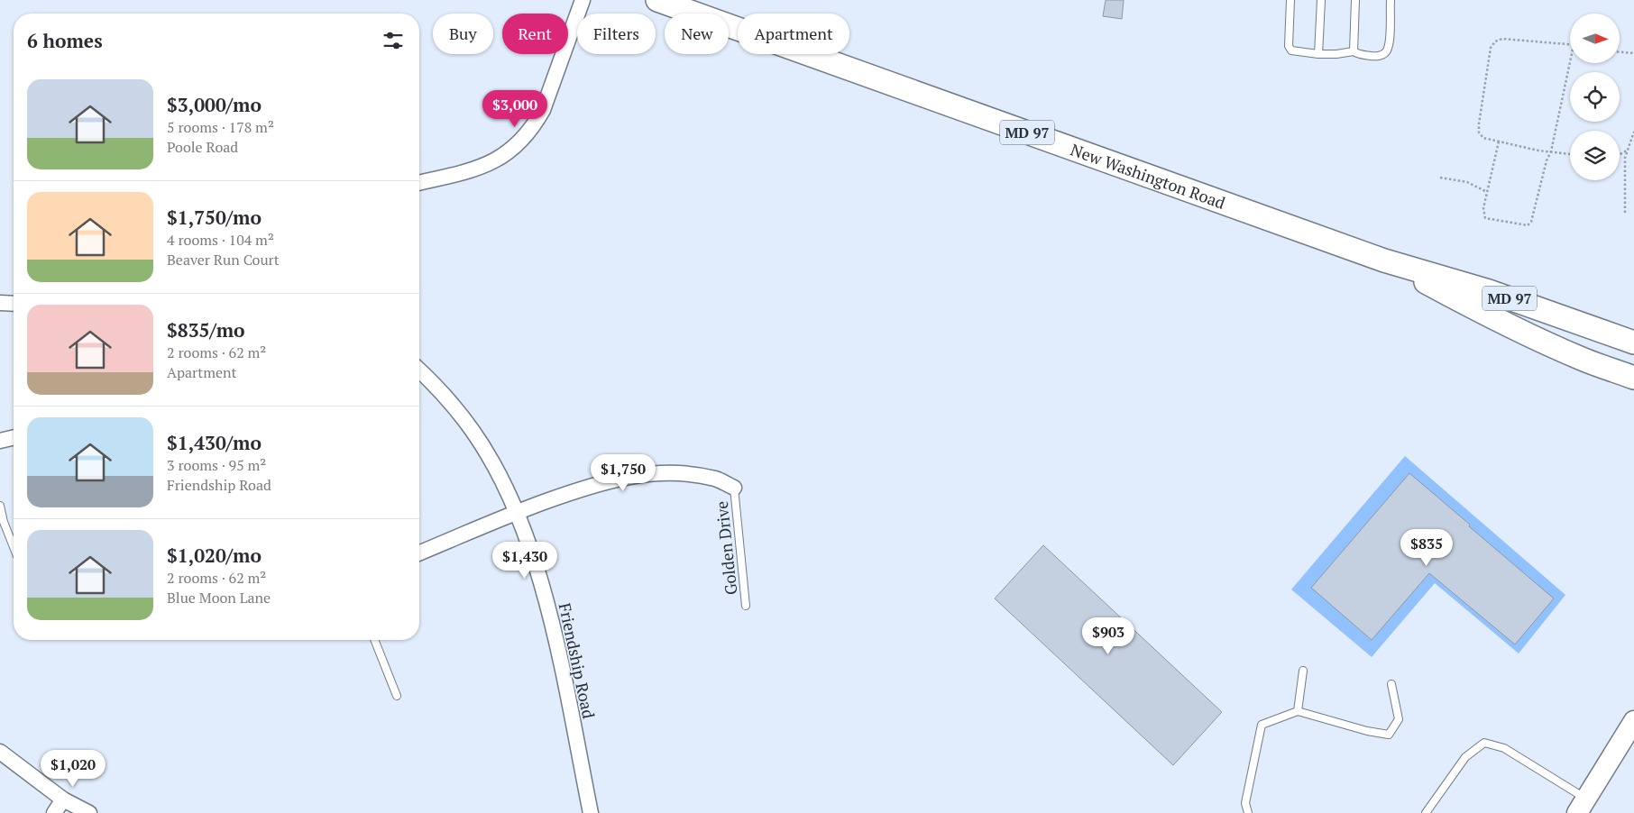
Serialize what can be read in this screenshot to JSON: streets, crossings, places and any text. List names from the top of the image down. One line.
{"streets":{"main road":["MD 97","New Washington Road"],"street":["Friendship Road"],"lane":["Golden Drive"]},"north":"right","page":{"chip":["Buy","Rent","Filters","New","Apartment"],"heading":"6 homes","list":[{"name":"$3,000/mo","note":"5 rooms · 178 m² · Poole Road"},{"name":"$1,750/mo","note":"4 rooms · 104 m² · Beaver Run Court"},{"name":"$835/mo","note":"2 rooms · 62 m² · Apartment"},{"name":"$1,430/mo","note":"3 rooms · 95 m² · Friendship Road"},{"name":"$1,020/mo","note":"2 rooms · 62 m² · Blue Moon Lane"}],"price":["$3,000","$1,750","$835","$1,430","$903","$1,020"]}}
